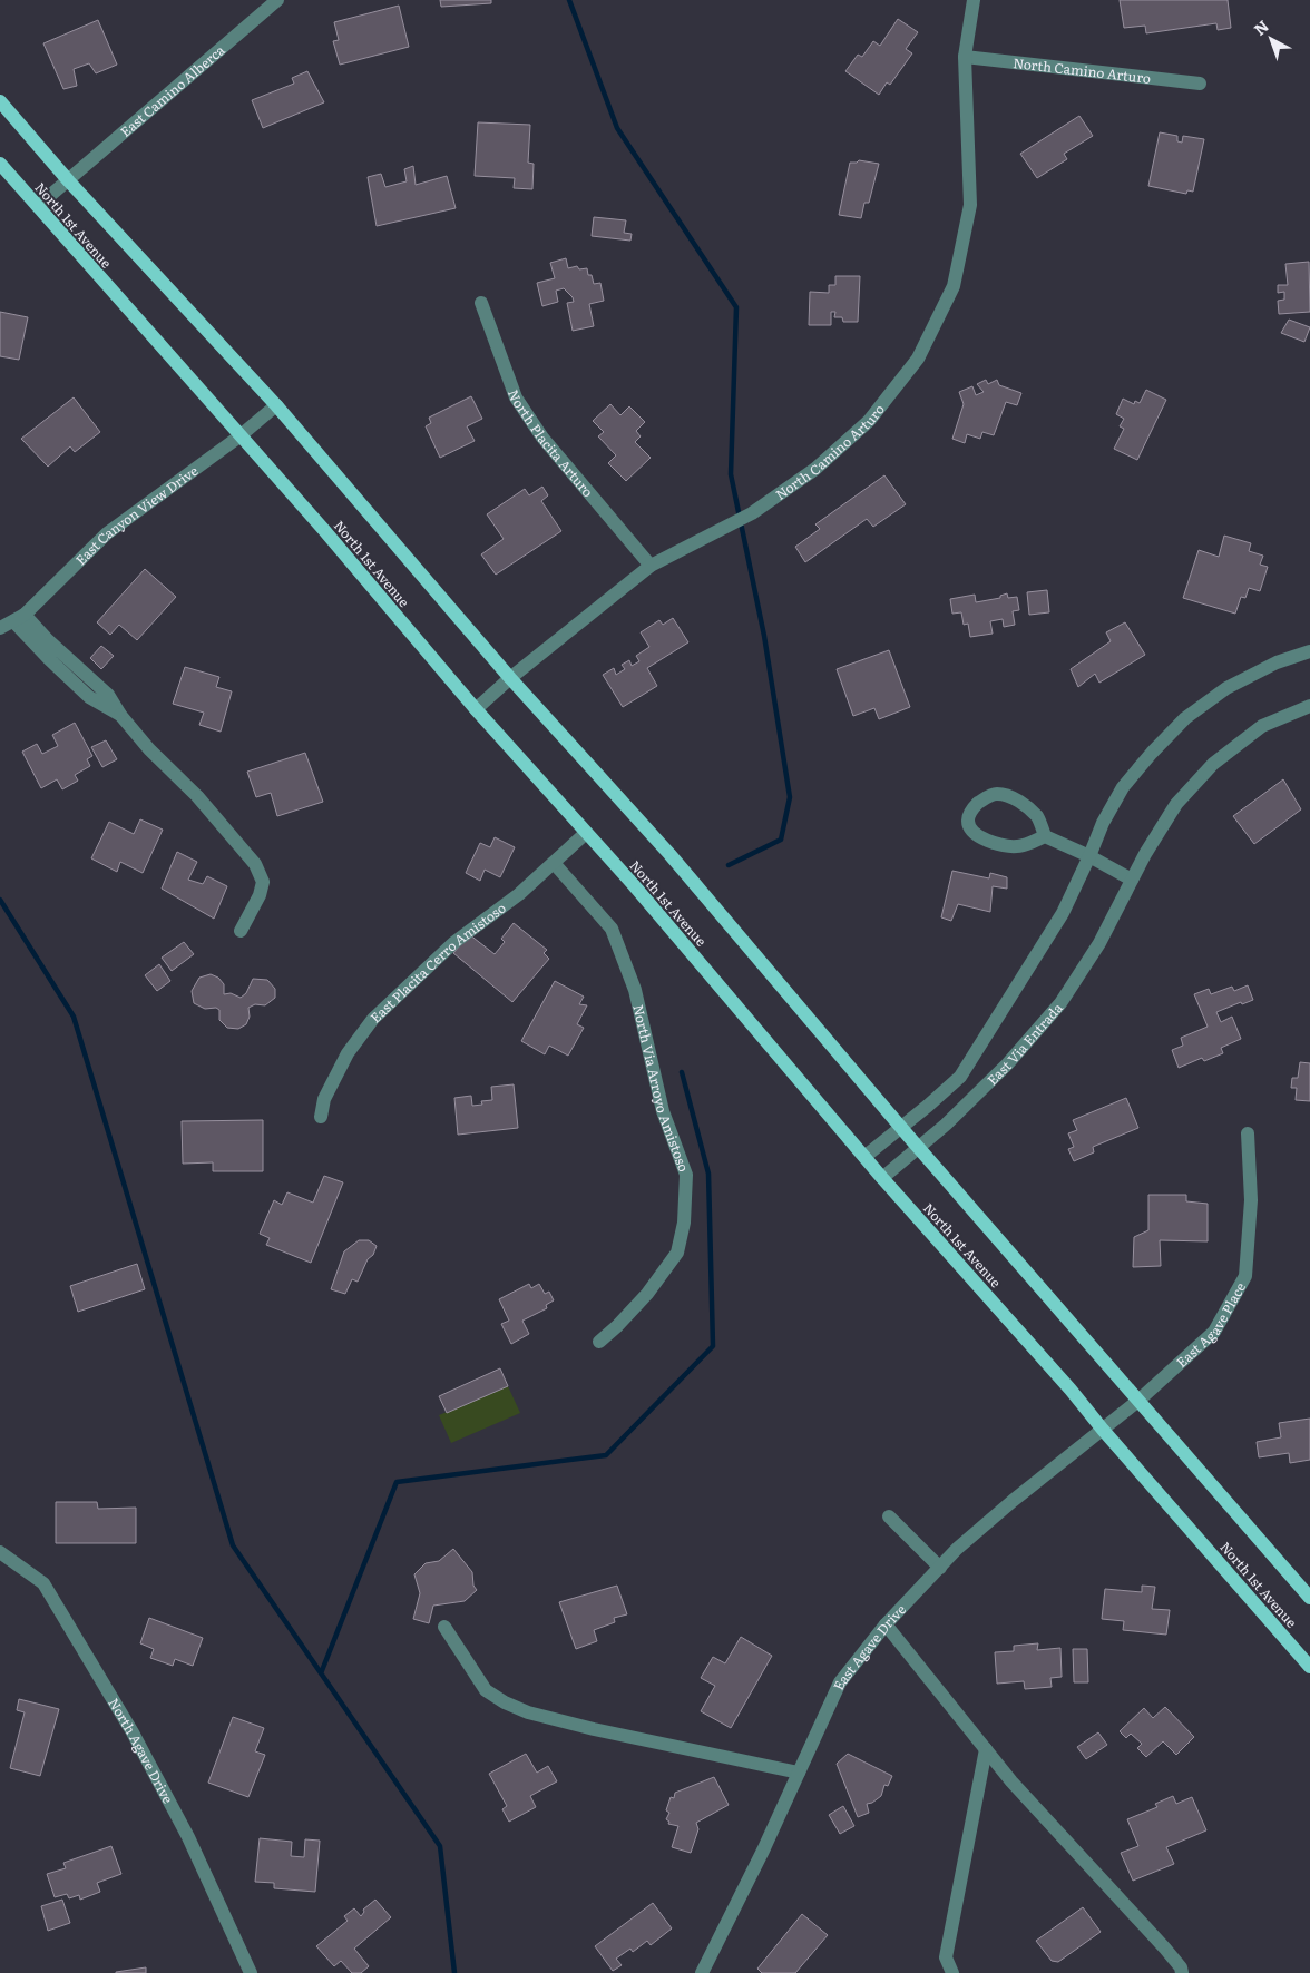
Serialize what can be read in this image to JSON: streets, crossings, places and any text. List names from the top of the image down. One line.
{"streets":{"main road":["North 1st Avenue"],"street":["North Camino Arturo","East Camino Alberca","North Placita Arturo","East Canyon View Drive","East Placita Cerro Amistoso","East Via Entrada","North Via Arroyo Amistoso","East Agave Place","East Agave Drive","North Agave Drive"]},"crossings":[["North Camino Arturo","North 1st Avenue"],["North Camino Arturo","North Placita Arturo"],["East Camino Alberca","North 1st Avenue"],["North 1st Avenue","East Canyon View Drive"],["North 1st Avenue","East Placita Cerro Amistoso"],["North 1st Avenue","East Via Entrada"],["North 1st Avenue","East Agave Place"],["North 1st Avenue","East Agave Drive"],["East Placita Cerro Amistoso","North Via Arroyo Amistoso"],["East Agave Place","East Agave Drive"]],"north":"top left"}
